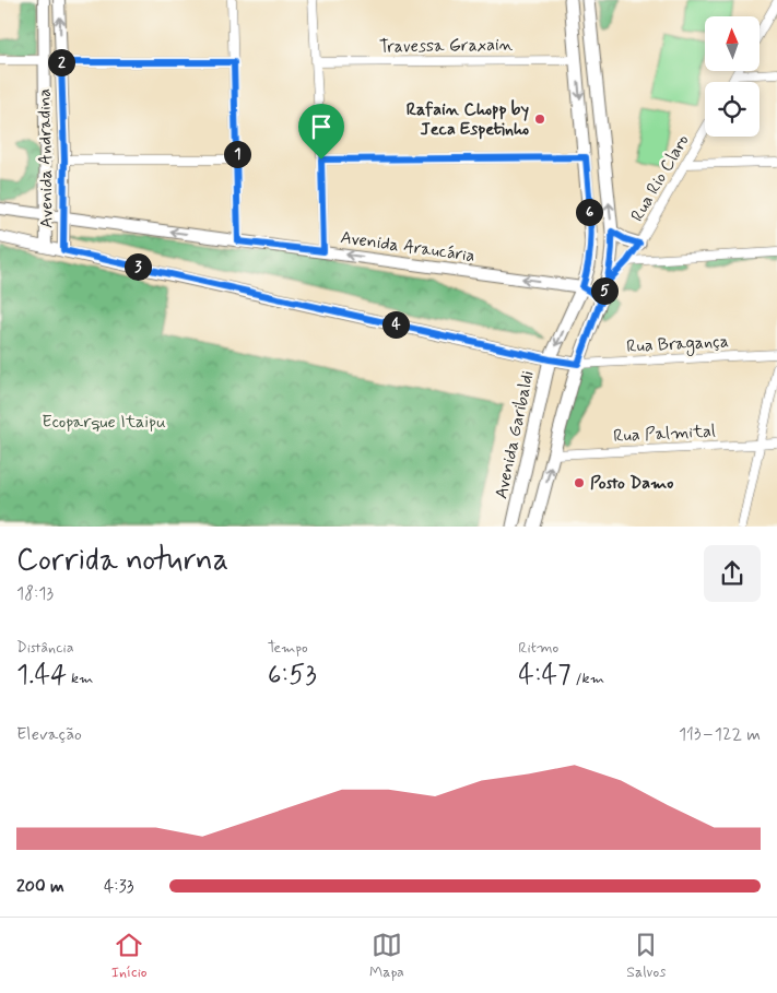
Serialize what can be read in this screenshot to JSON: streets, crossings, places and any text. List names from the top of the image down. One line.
{"streets":{"main road":["Avenida Garibaldi"],"street":["Travessa Graxain","Avenida Andradina","Rua Rio Claro","Avenida Araucária","Rua Bragança","Rua Palmital"]},"crossings":[["Travessa Graxain","Avenida Garibaldi"],["Avenida Andradina","Avenida Araucária"],["Avenida Araucária","Avenida Garibaldi"]],"parks":["Ecoparque Itaipu"],"places":["Rafain Chopp by Jeca Espetinho","Posto Damo"],"north":"top","page":{"pins":["2","1","6","3","5","4"],"heading":["Corrida noturna","18:13"],"stats":[["Distância","1.44 km"],["Tempo","6:53"],["Ritmo","4:47 /km"]],"chart":["Elevação","113–122 m"],"list":[{"name":"200 m","note":"4:33"}],"tabs":["Início","Mapa","Salvos"]}}
